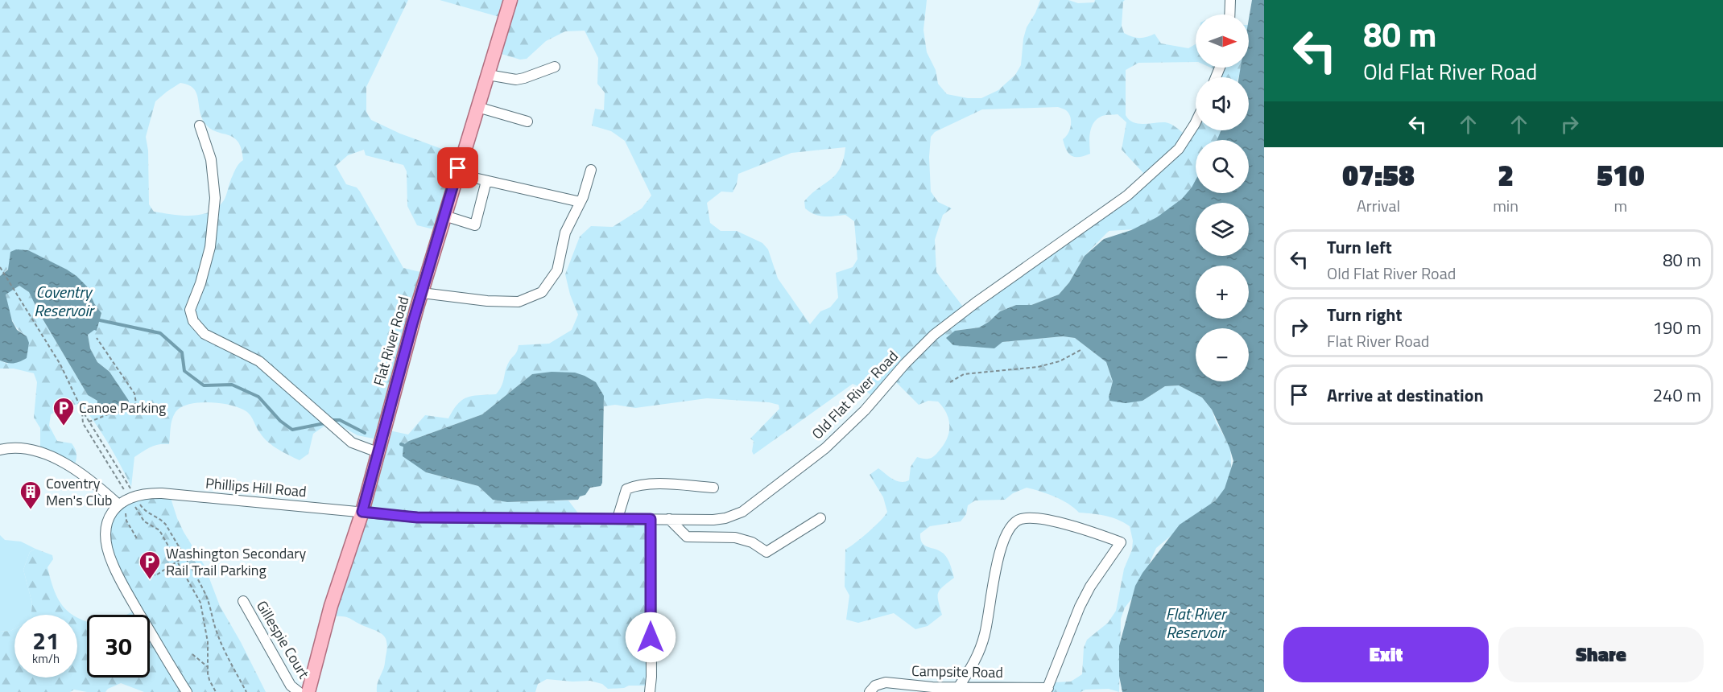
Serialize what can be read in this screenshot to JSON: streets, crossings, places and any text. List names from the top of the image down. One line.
{"streets":{"main road":["Flat River Road"],"street":["Old Flat River Road","Phillips Hill Road","Gillespie Court","Campsite Road"]},"crossings":[["Flat River Road","Old Flat River Road"],["Flat River Road","Phillips Hill Road"],["Old Flat River Road","Phillips Hill Road"]],"water":["Coventry Reservoir","Flat River Reservoir"],"places":{"parking":["Canoe Parking","Washington Secondary Rail Trail Parking"],"building":["Coventry Men's Club"]},"north":"right","page":{"turn":["80 m","Old Flat River Road"],"map_buttons":["+","−"],"eta":["07:58","Arrival","2","min","510","m"],"list":[{"name":"Turn left","note":"Old Flat River Road","value":"80 m"},{"name":"Turn right","note":"Flat River Road","value":"190 m"},{"name":"Arrive at destination","value":"240 m"}],"speed":"21 km/h","limit":"30","buttons":["Exit","Share"]}}
